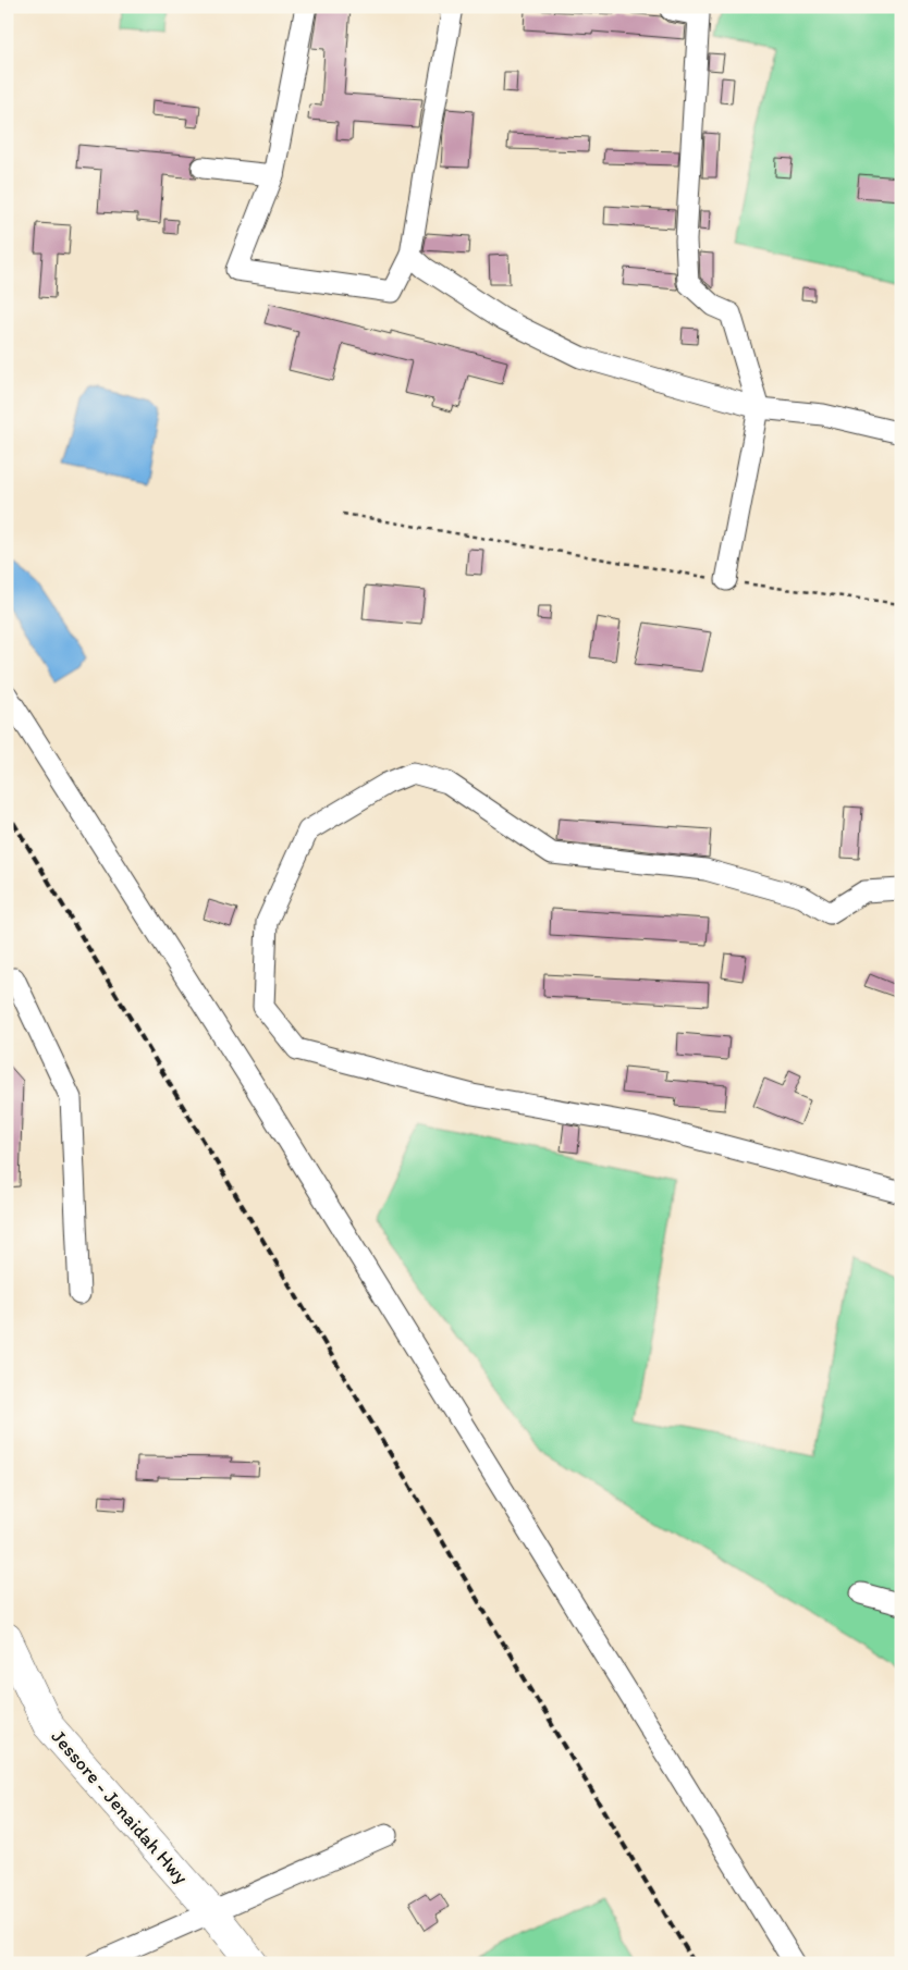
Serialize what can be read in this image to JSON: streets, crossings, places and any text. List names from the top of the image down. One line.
{"streets":{"highway":["Jessore - Jenaidah Hwy"]}}
